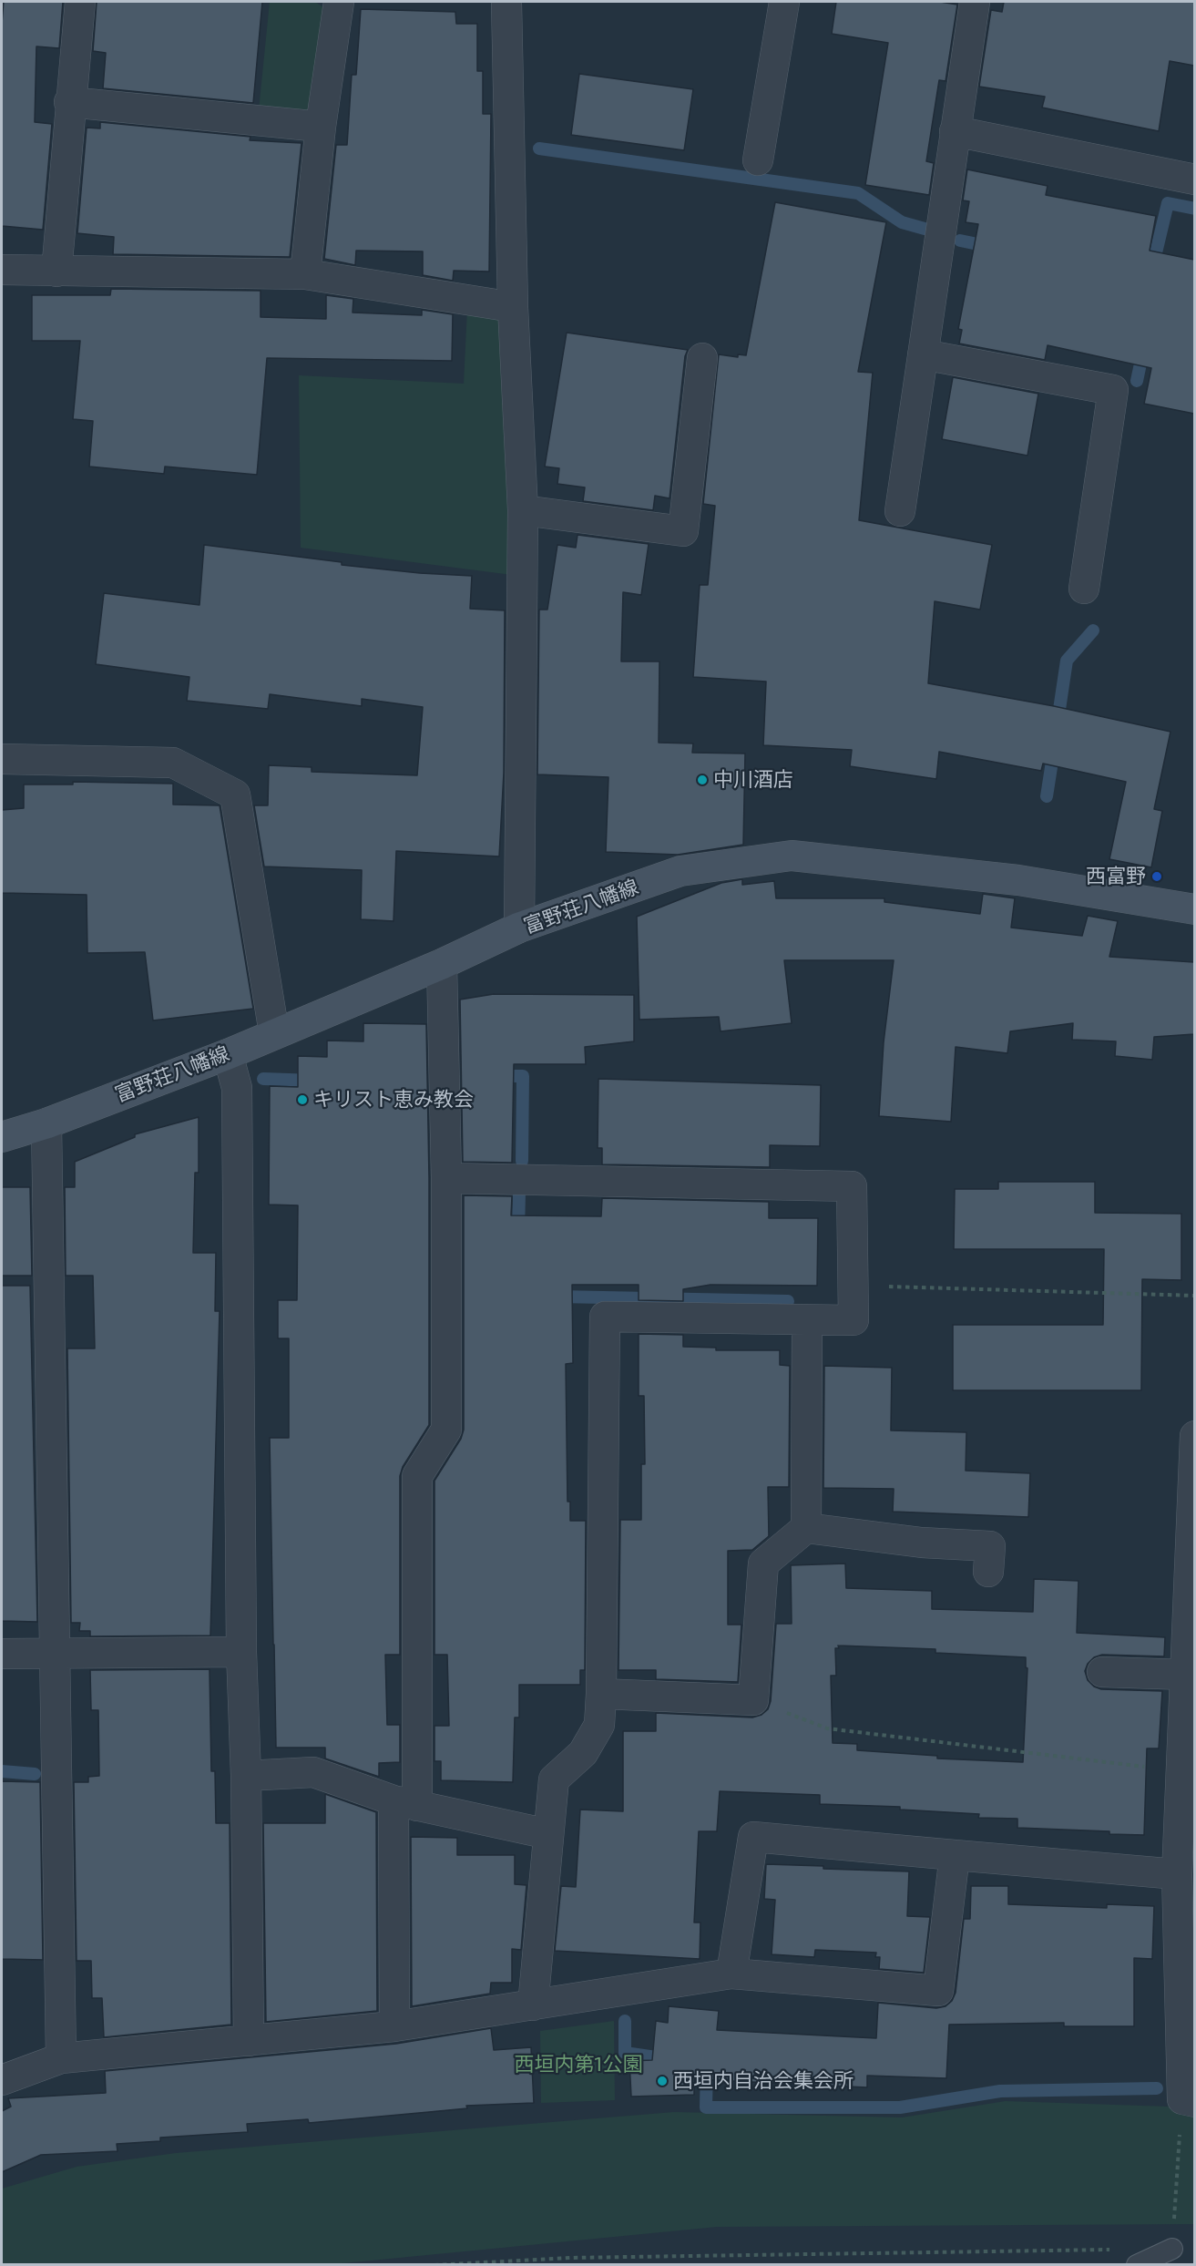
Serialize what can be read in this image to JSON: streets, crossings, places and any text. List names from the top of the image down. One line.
{"streets":{"main road":["富野荘八幡線"]},"parks":["西垣内第1公園"],"places":["中川酒店","西富野","キリスト恵み教会","西垣内自治会集会所"]}
